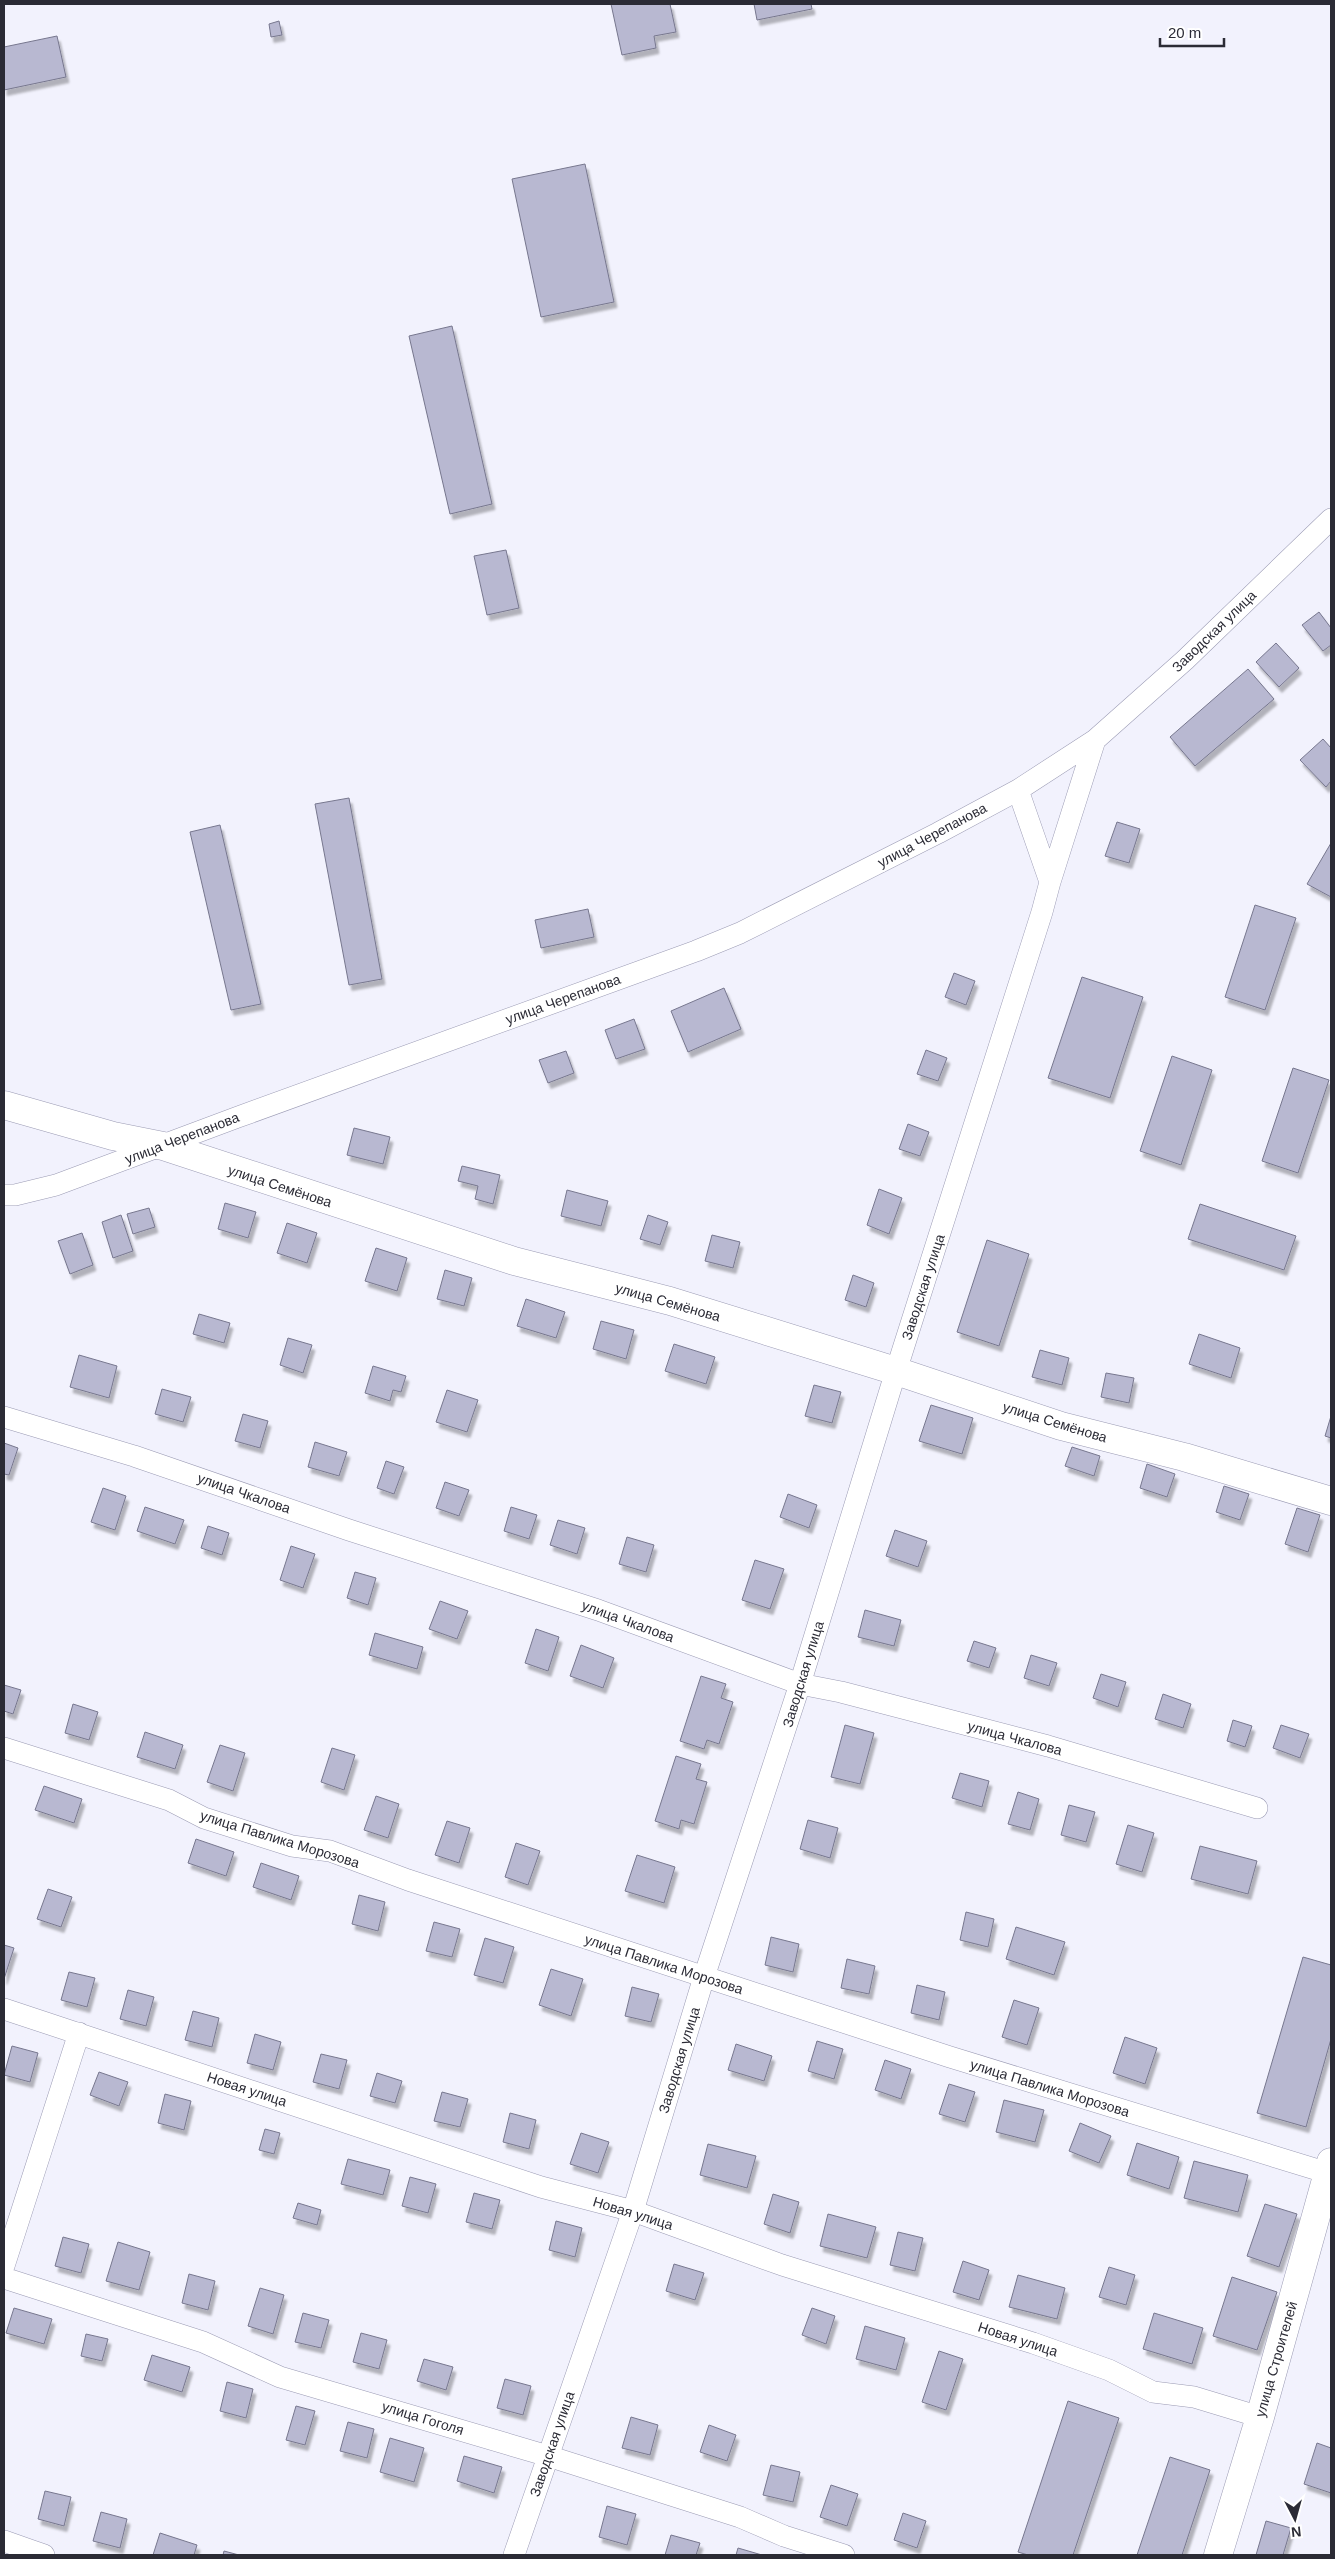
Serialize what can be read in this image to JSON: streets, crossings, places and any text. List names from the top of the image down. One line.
{"streets":{"street":["Заводская улица","улица Черепанова","улица Семёнова","улица Чкалова","улица Павлика Морозова","Новая улица","улица Строителей","улица Гоголя"]},"crossings":[["Заводская улица","улица Черепанова"],["Заводская улица","улица Семёнова"],["Заводская улица","улица Чкалова"],["Заводская улица","улица Павлика Морозова"],["Заводская улица","Новая улица"],["Заводская улица","улица Гоголя"],["улица Черепанова","улица Семёнова"],["улица Павлика Морозова","улица Строителей"],["Новая улица","улица Строителей"]],"scale_bar":"20 m","north":"bottom"}
